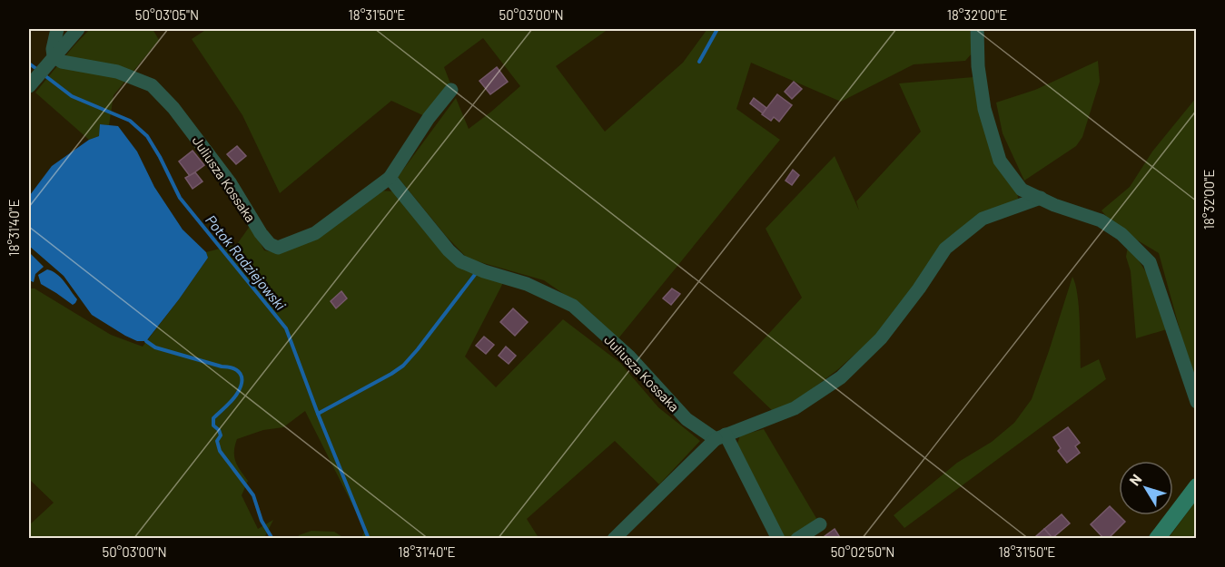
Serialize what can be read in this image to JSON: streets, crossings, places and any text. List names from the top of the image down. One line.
{"streets":{"street":["Juliusza Kossaka"]},"water":["Potok Radziejowski"],"north":"top left","coordinates":["50°03'05\"N","18°31'50\"E","50°03'00\"N","18°32'00\"E","18°31'40\"E","50°02'50\"N"]}
